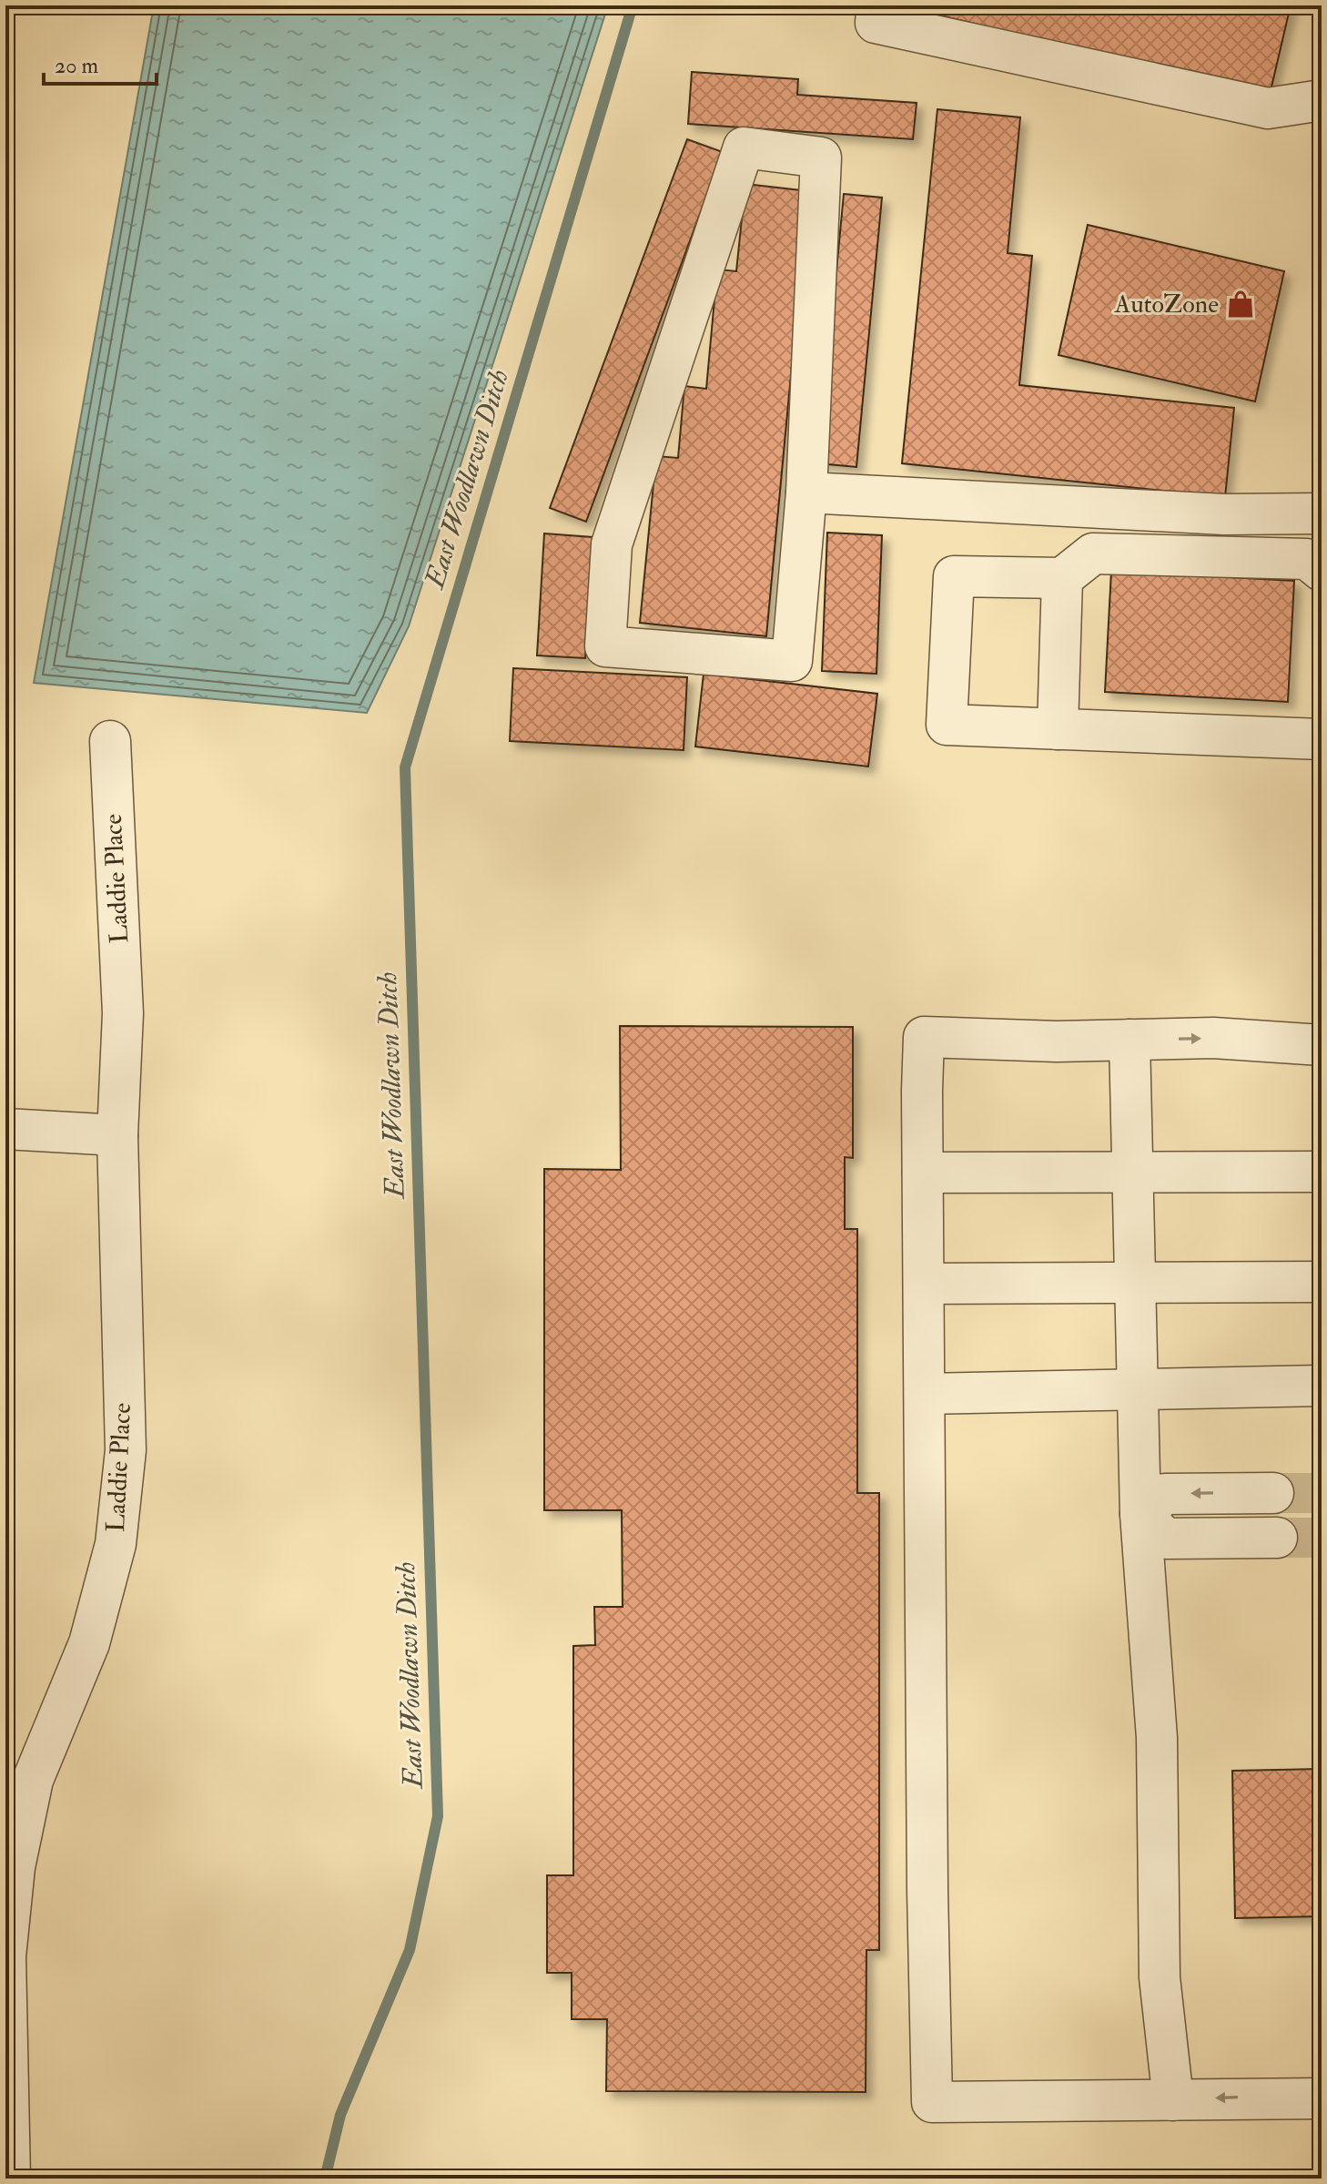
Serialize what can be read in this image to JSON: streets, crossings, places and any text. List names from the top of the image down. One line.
{"streets":{"street":["Laddie Place"]},"water":["East Woodlawn Ditch"],"places":{"shop":["AutoZone"]},"scale_bar":"20 m"}
